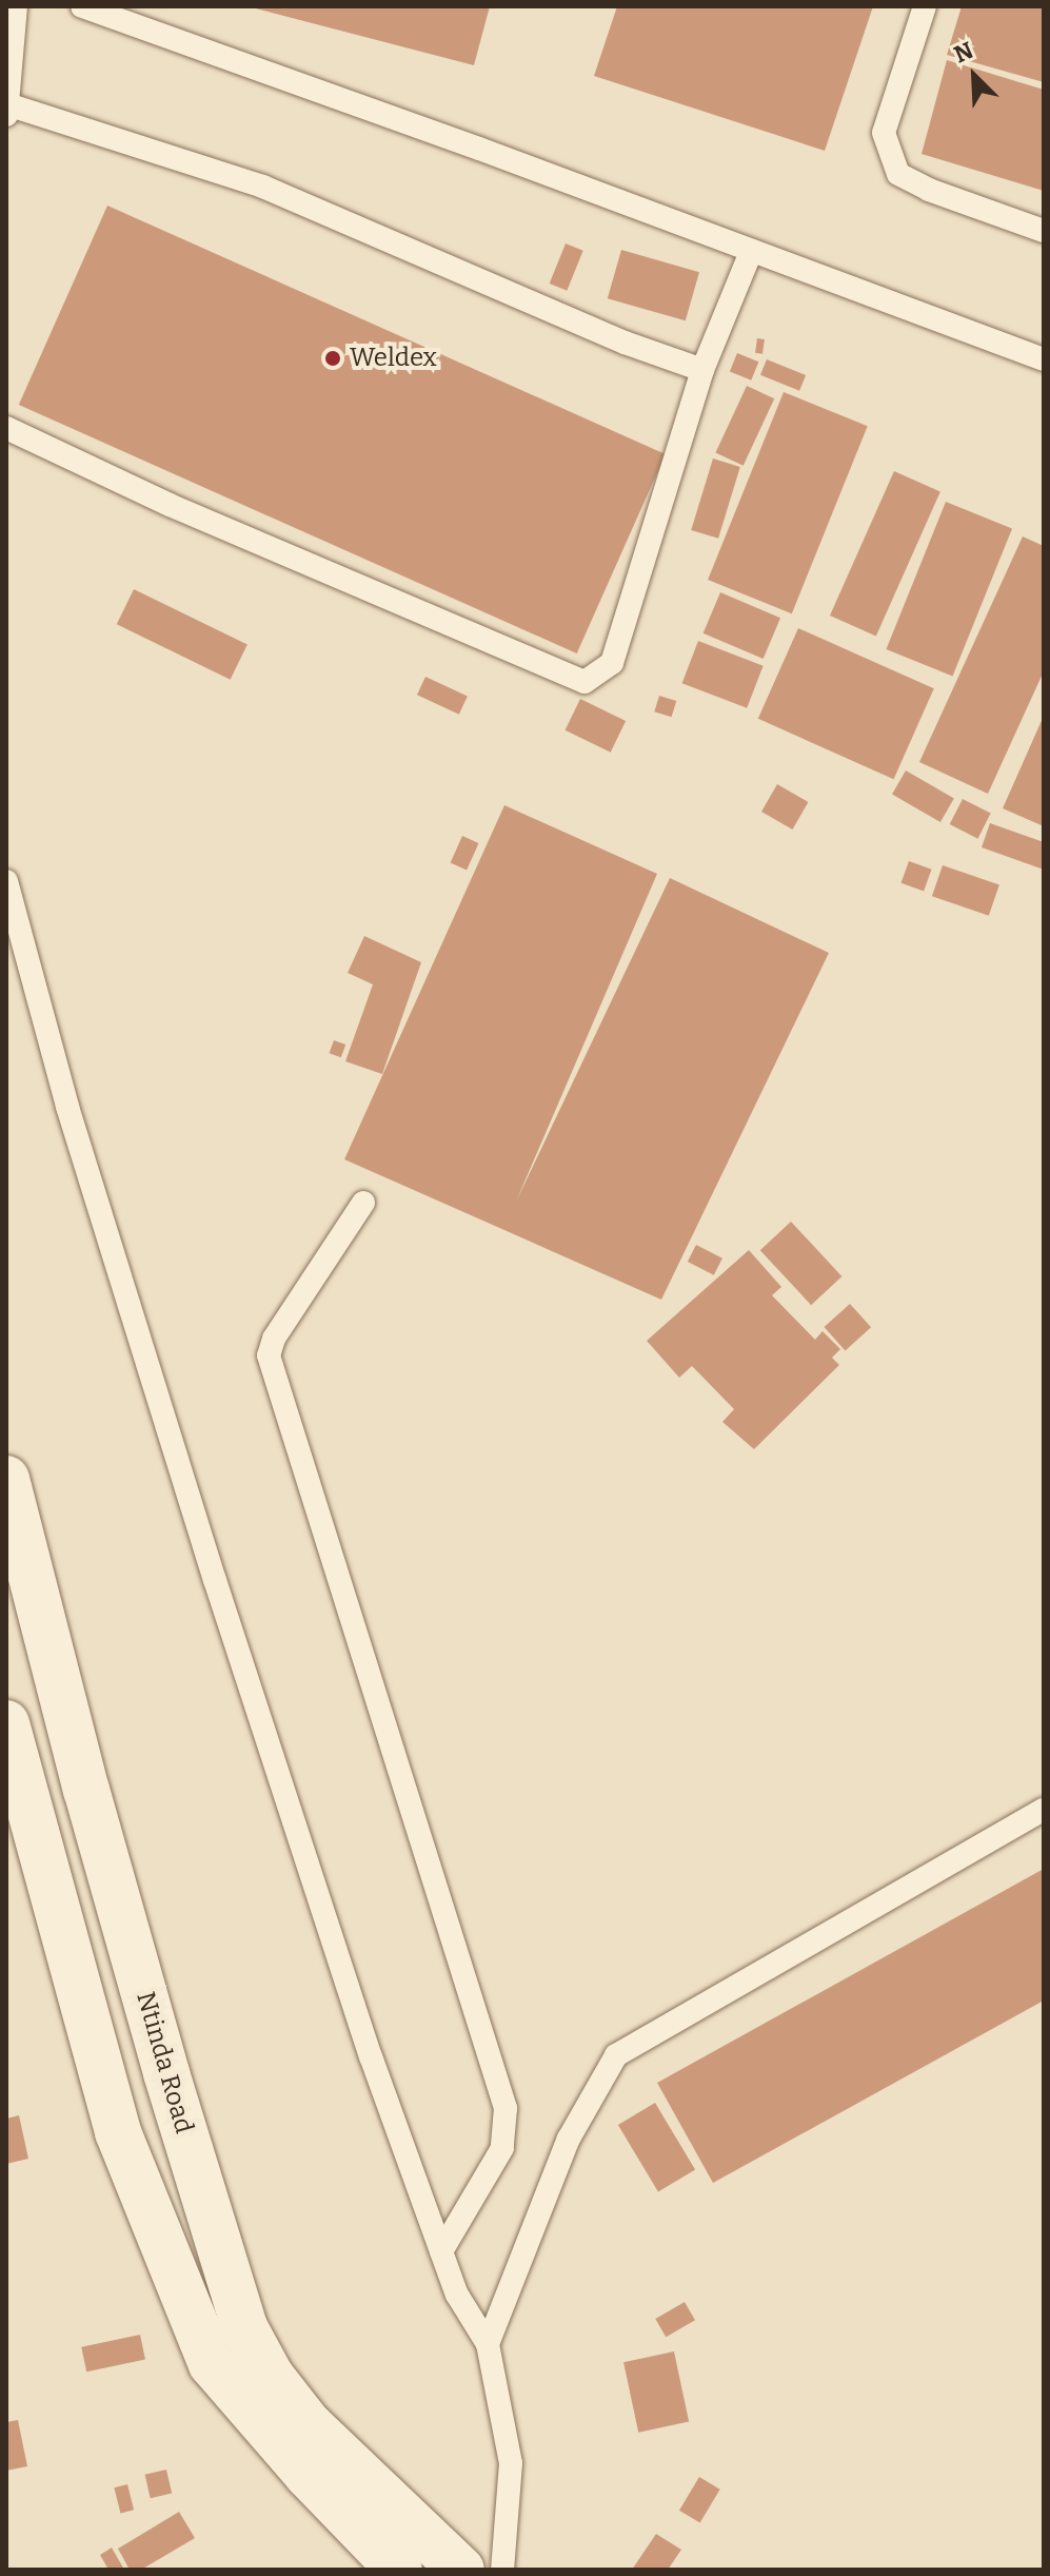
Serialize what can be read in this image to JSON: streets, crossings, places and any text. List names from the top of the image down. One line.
{"streets":{"main road":["Ntinda Road"]},"places":["Weldex"],"north":"top left"}
